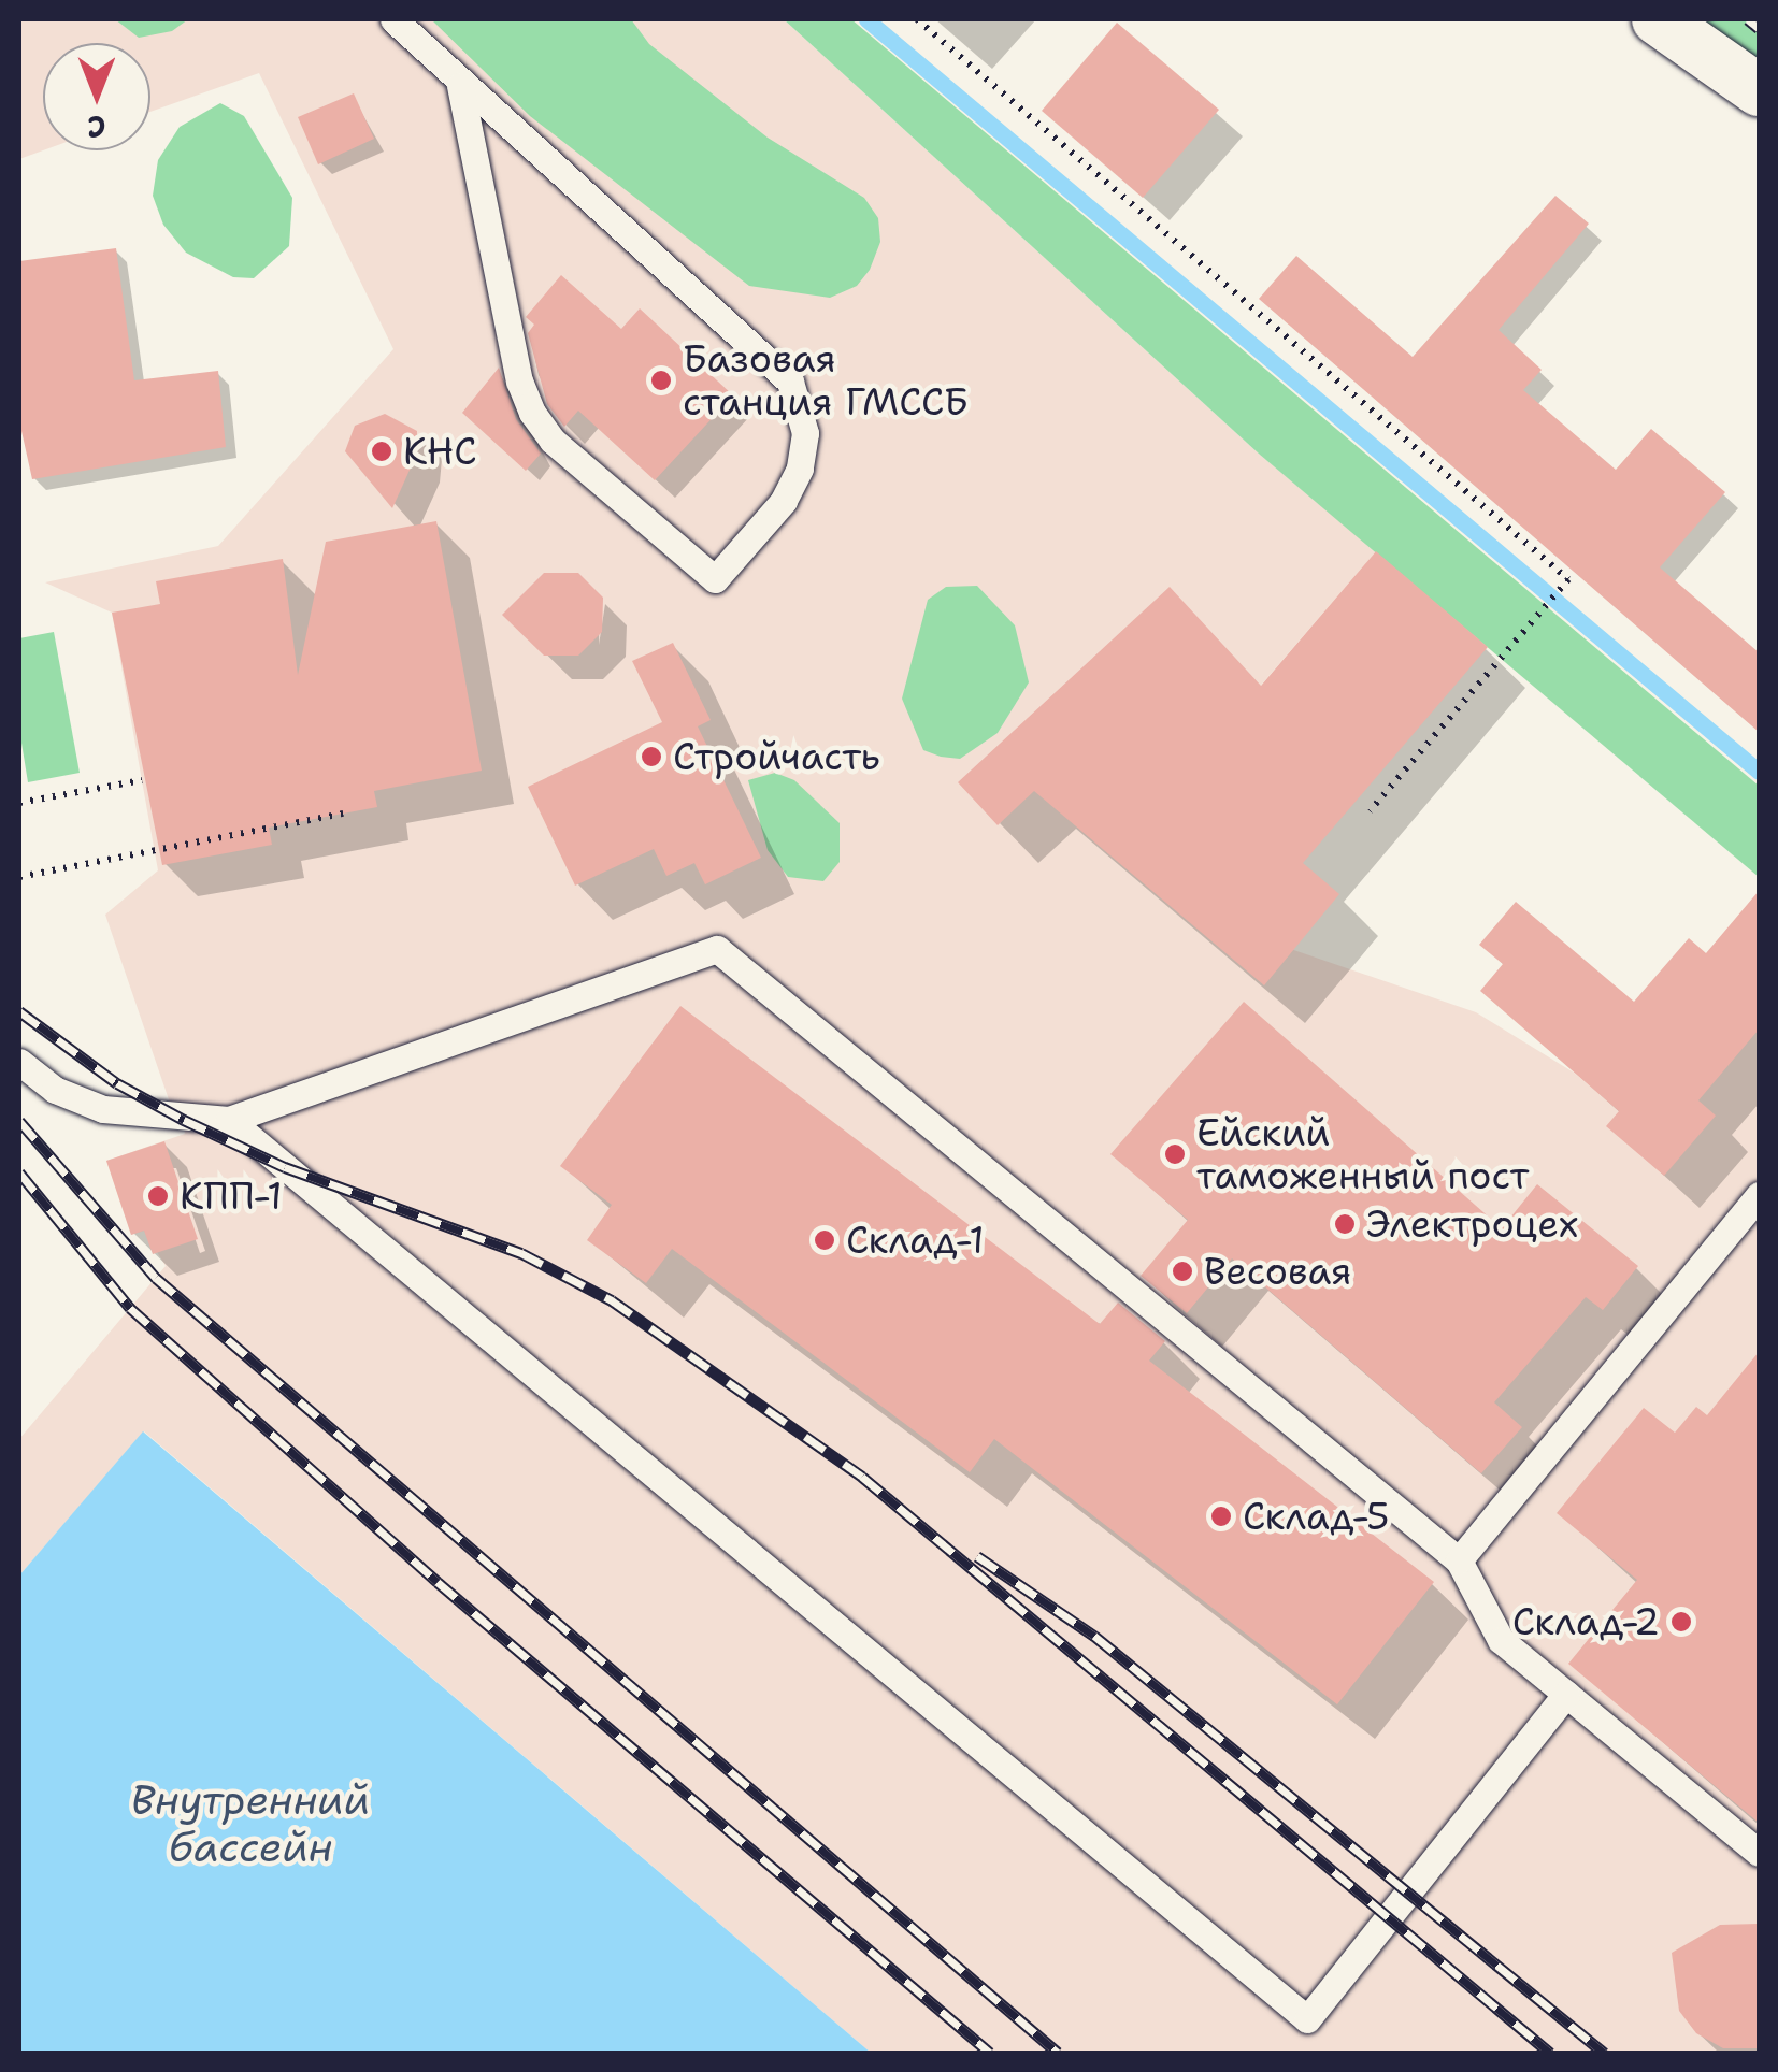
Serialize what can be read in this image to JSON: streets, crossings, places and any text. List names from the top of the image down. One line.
{"water":["Внутренний бассейн"],"places":["Базовая станция ГМССБ","КНС","Стройчасть","Ейский таможенный пост","КПП-1","Электроцех","Склад-1","Весовая","Склад-5","Склад-2"],"north":"bottom"}
